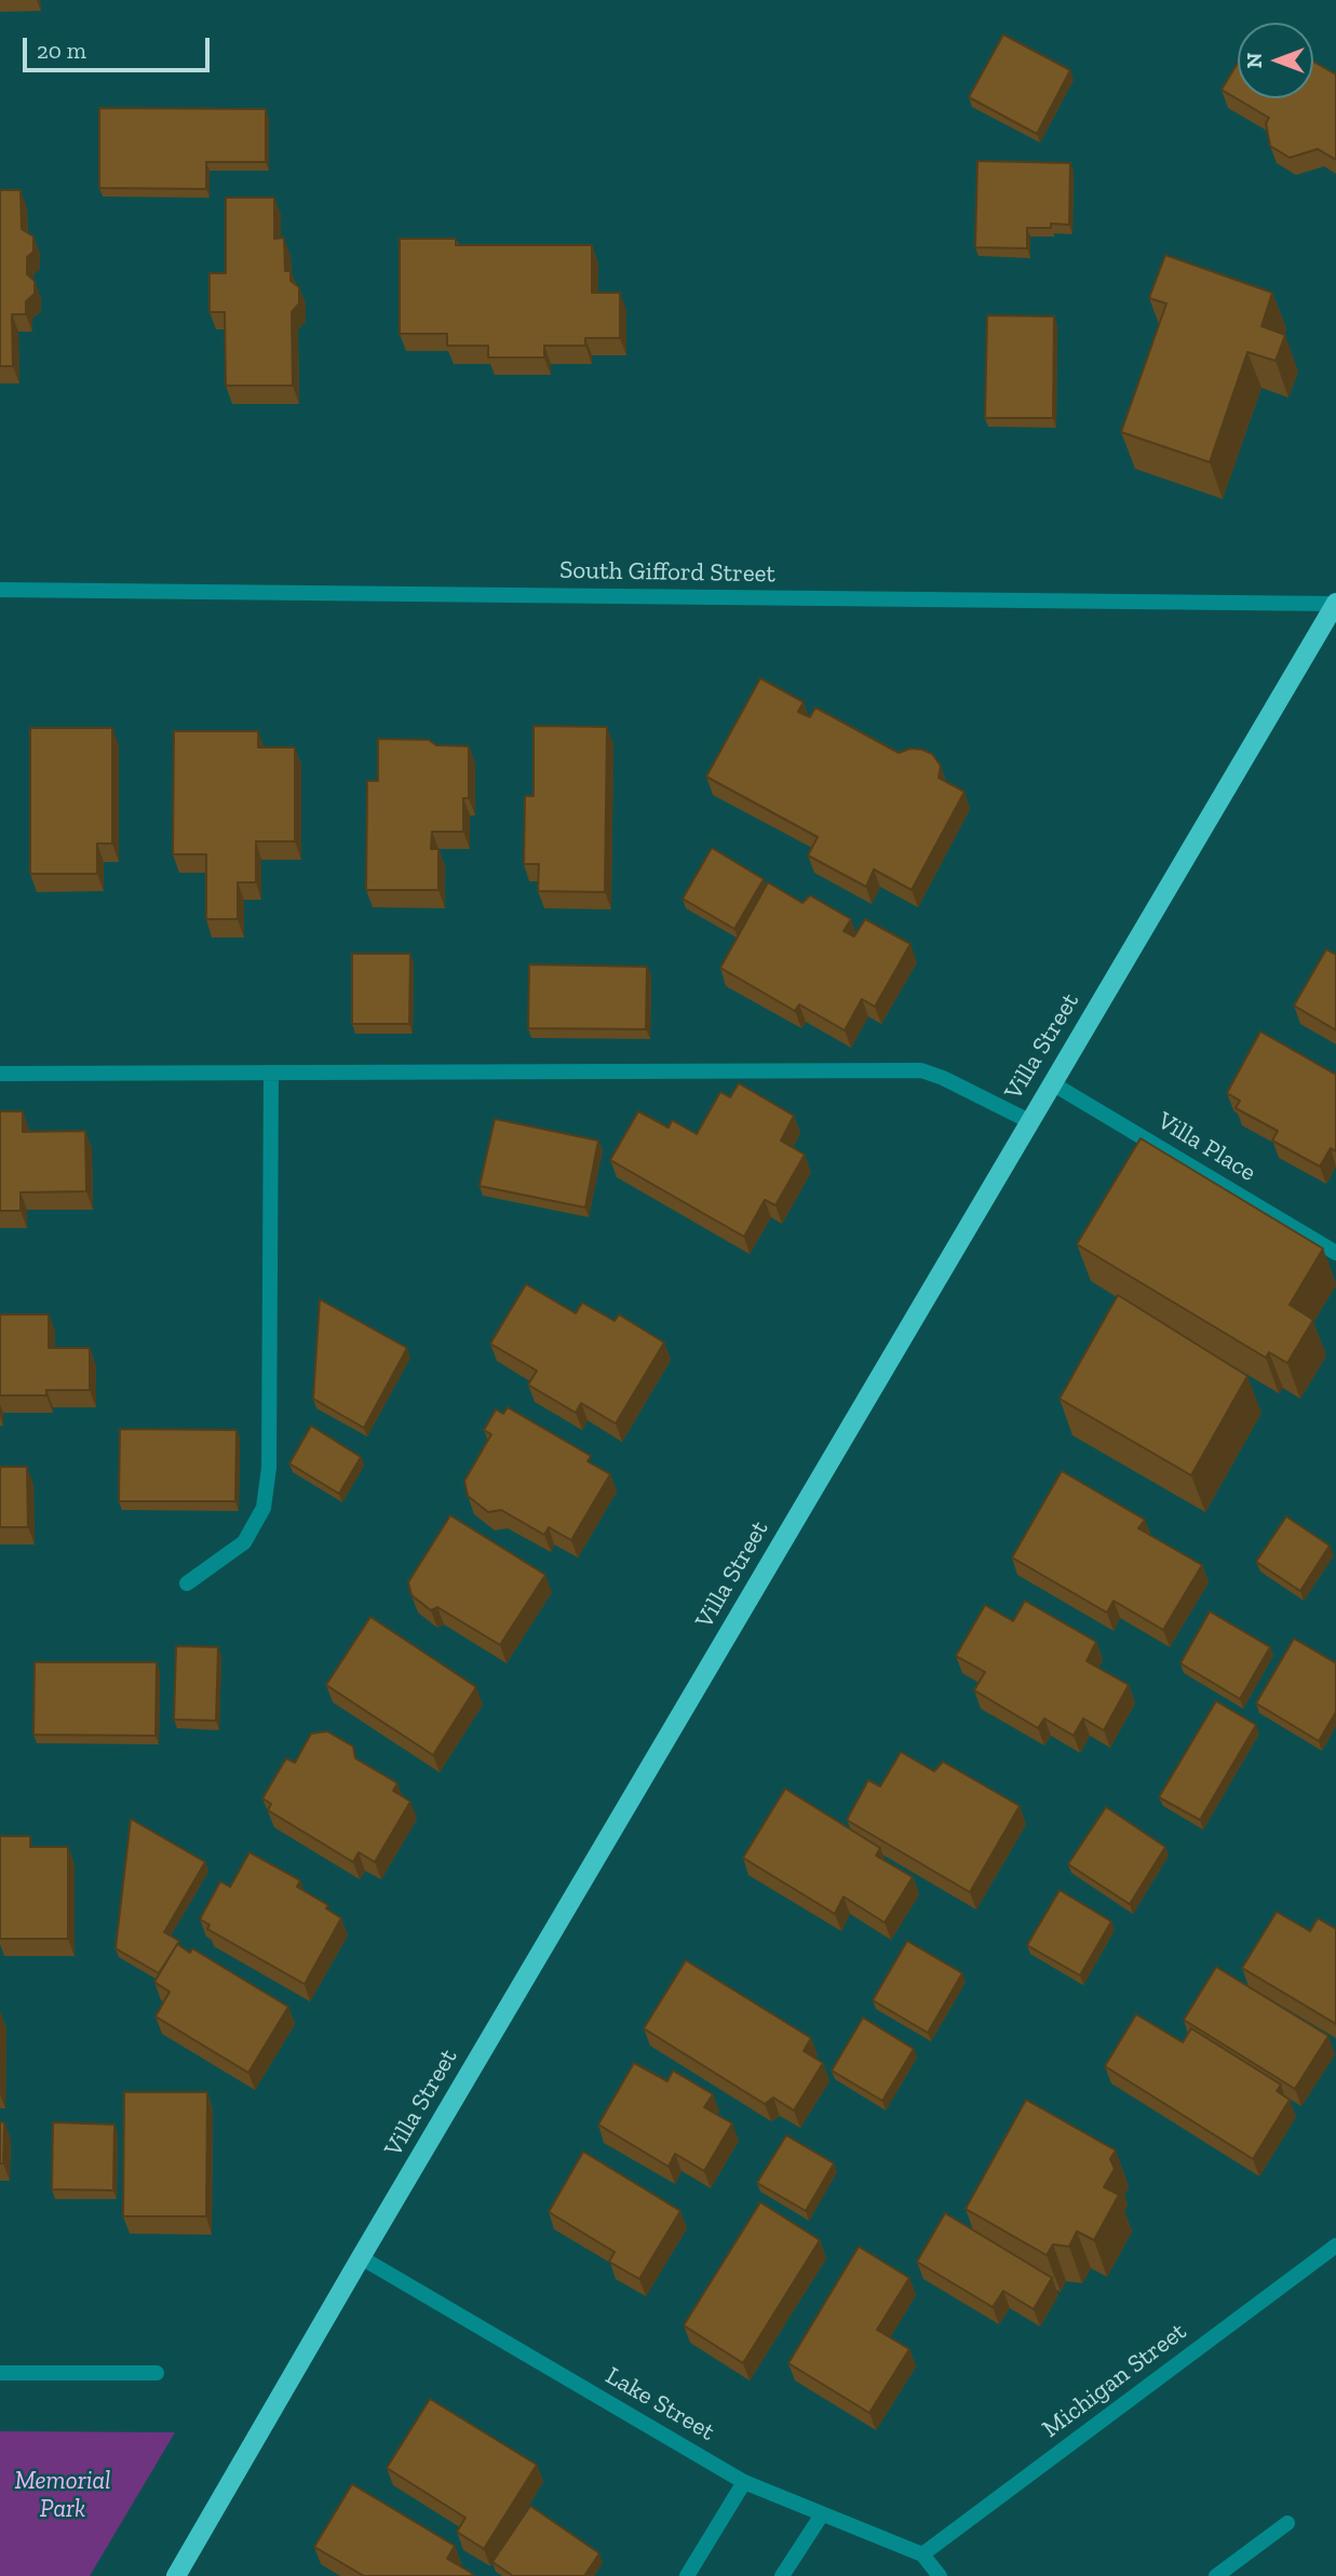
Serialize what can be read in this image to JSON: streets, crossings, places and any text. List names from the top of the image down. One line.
{"streets":{"main road":["Villa Street"],"street":["South Gifford Street","Villa Place","Michigan Street","Lake Street"]},"crossings":[["South Gifford Street","Villa Street"],["Villa Street","Villa Place"],["Villa Street","Lake Street"],["Michigan Street","Lake Street"]],"parks":["Memorial Park"],"scale_bar":"20 m","north":"left"}
